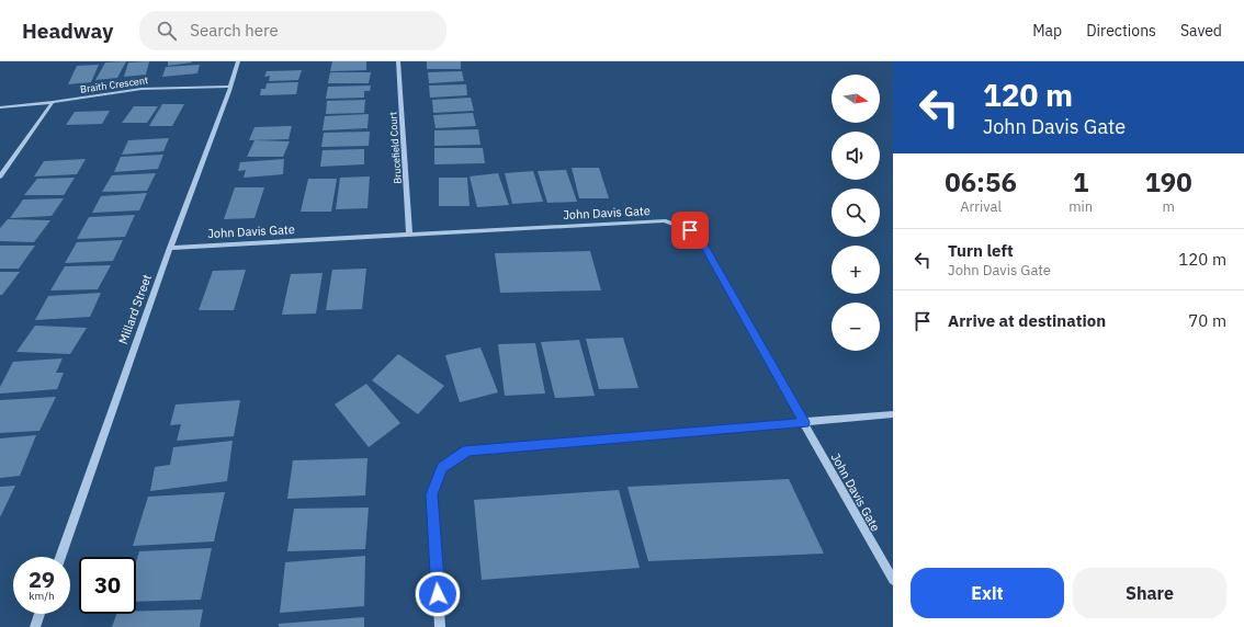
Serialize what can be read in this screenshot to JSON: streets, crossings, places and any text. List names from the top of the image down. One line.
{"streets":{"street":["Braith Crescent","Brucefield Court","John Davis Gate","Millard Street"]},"crossings":[["Braith Crescent","Millard Street"],["Brucefield Court","John Davis Gate"],["John Davis Gate","Millard Street"]],"north":"right","page":{"header":"Headway","search":"Search here","nav":["Map","Directions","Saved"],"turn":["120 m","John Davis Gate"],"map_buttons":["+","−"],"eta":["06:56","Arrival","1","min","190","m"],"list":[{"name":"Turn left","note":"John Davis Gate","value":"120 m"},{"name":"Arrive at destination","value":"70 m"}],"speed":"29 km/h","limit":"30","buttons":["Exit","Share"]}}
